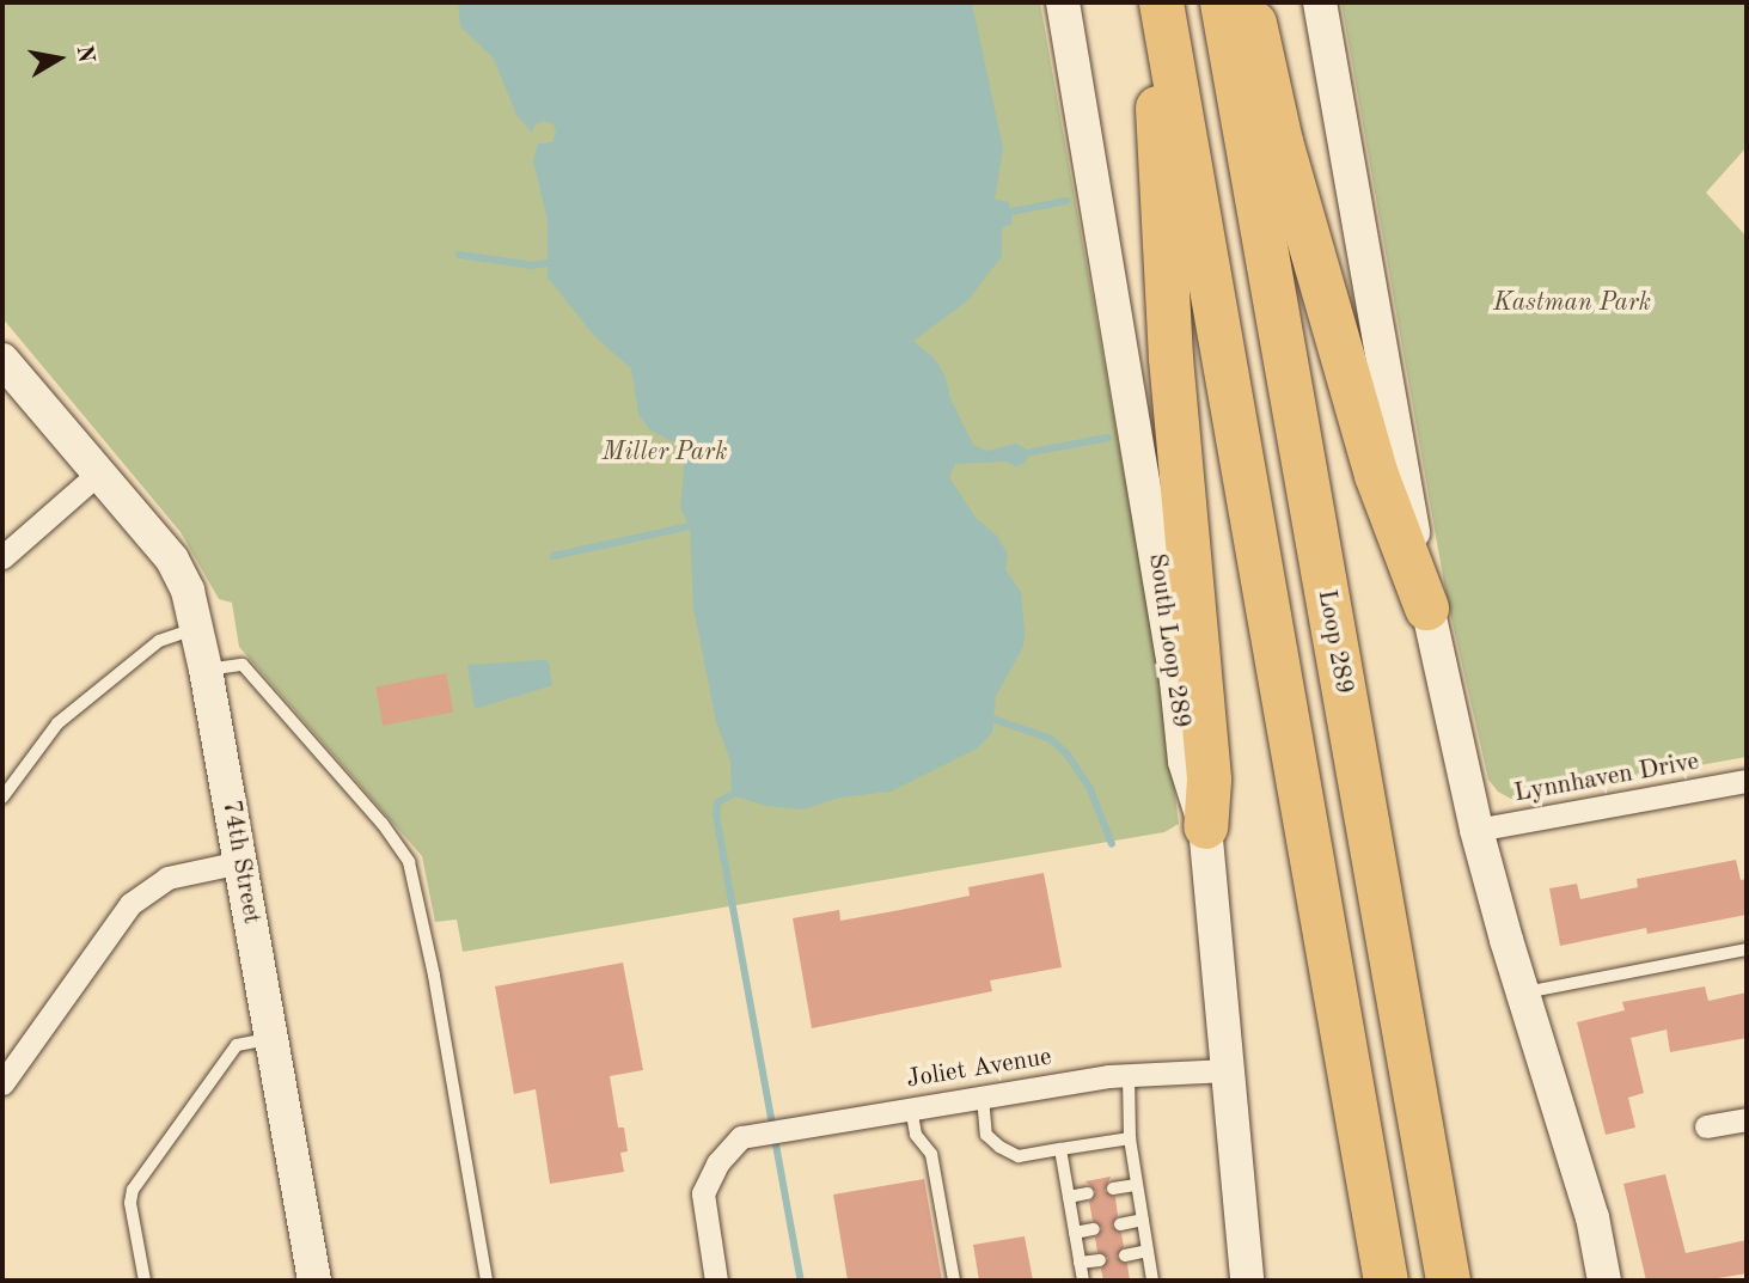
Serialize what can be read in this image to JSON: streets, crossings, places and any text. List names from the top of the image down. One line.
{"streets":{"highway":["Loop 289"],"main road":["South Loop 289","74th Street"],"street":["Lynnhaven Drive","Joliet Avenue"]},"crossings":[["South Loop 289","Joliet Avenue"]],"parks":["Kastman Park","Miller Park"],"north":"right"}
